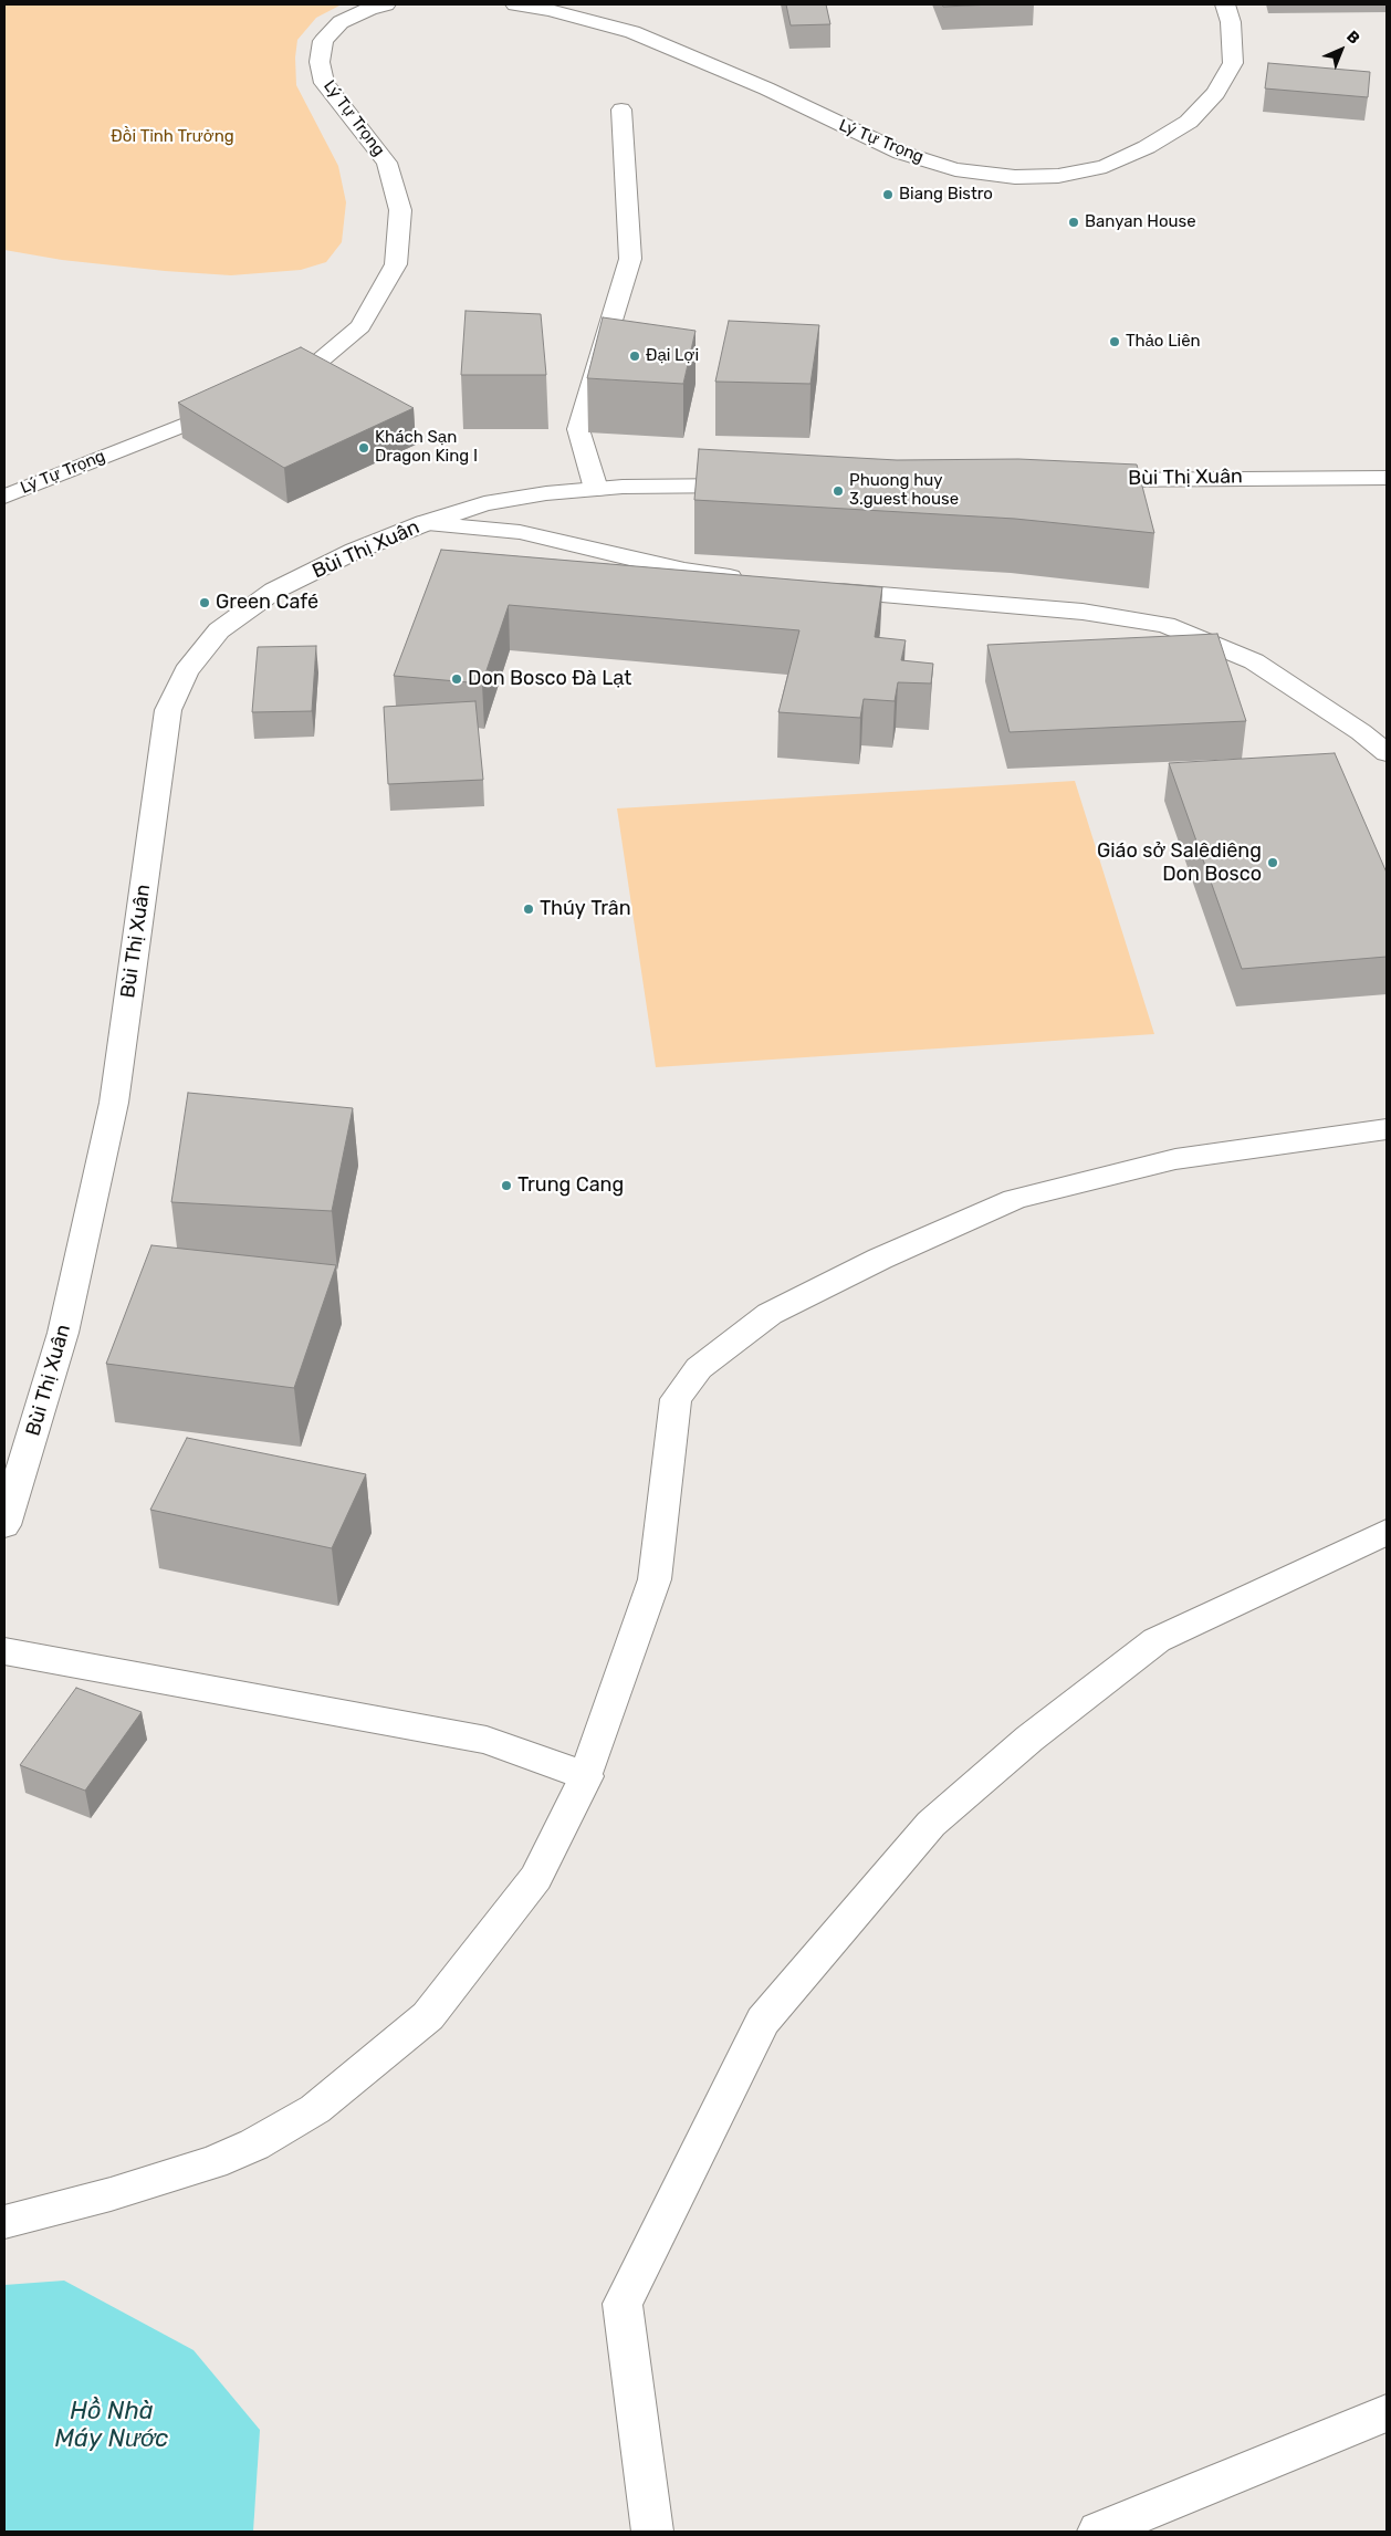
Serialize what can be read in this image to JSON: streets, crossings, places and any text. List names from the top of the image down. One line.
{"streets":{"street":["Lý Tự Trọng","Bùi Thị Xuân"]},"water":["Hồ Nhà Máy Nước"],"parks":["Đồi Tỉnh Trưởng"],"places":["Biang Bistro","Banyan House","Thảo Liên","Đại Lợi","Khách Sạn Dragon King I","Phuong huy 3.guest house","Green Café","Don Bosco Đà Lạt","Giáo sở Salêdiêng Don Bosco","Thúy Trân","Trung Cang"],"north":"top right"}
